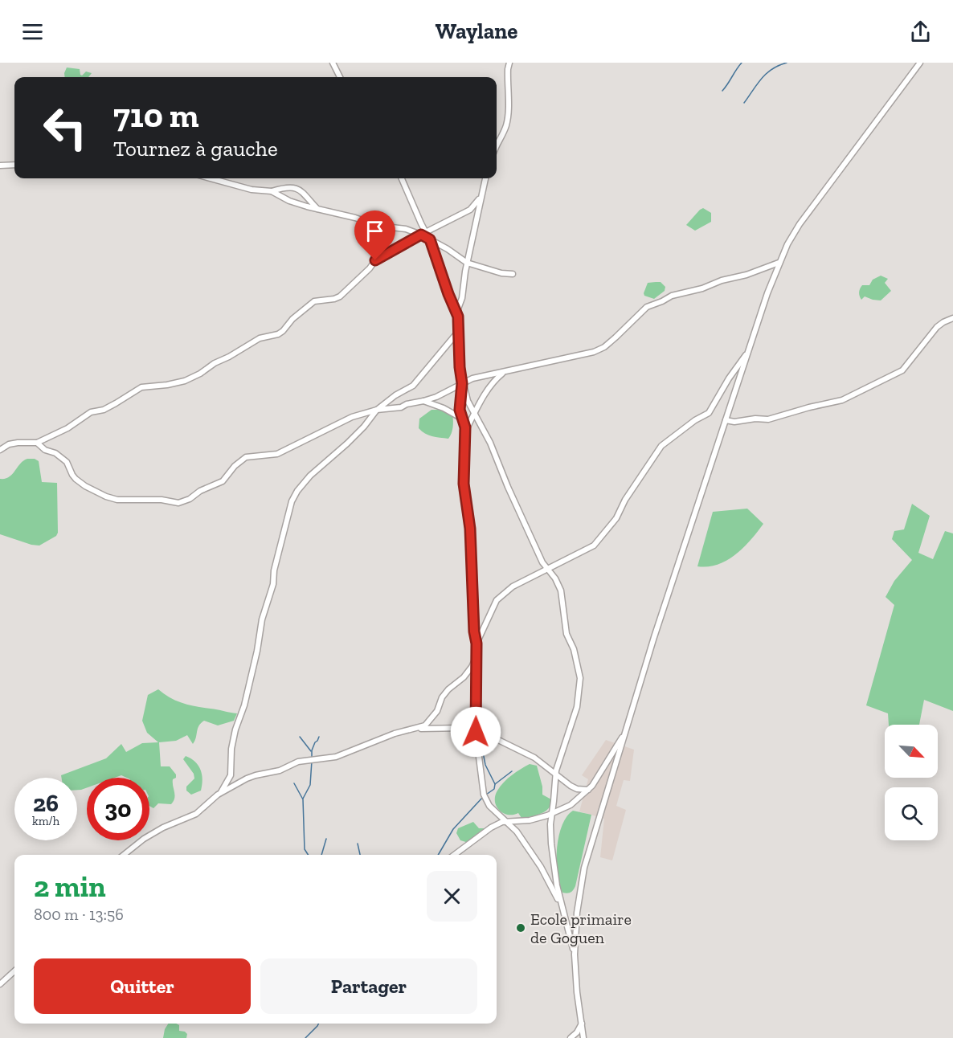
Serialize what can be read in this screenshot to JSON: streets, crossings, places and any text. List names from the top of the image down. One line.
{"places":["Ecole primaire de Goguen"],"north":"bottom right","page":{"header":"Waylane","turn":["710 m","Tournez à gauche"],"speed":"26 km/h","limit":"30","heading":["2 min","800 m · 13:56"],"buttons":["Quitter","Partager"]}}
